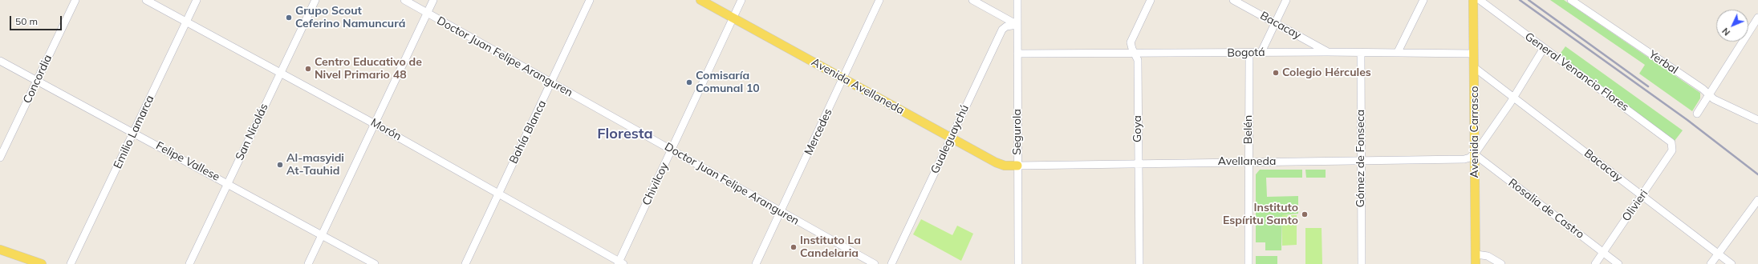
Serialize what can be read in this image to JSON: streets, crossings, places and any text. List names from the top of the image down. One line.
{"streets":{"main road":["Avenida Avellaneda","Avenida Carrasco"],"street":["Bacacay","Bogotá","Doctor Juan Felipe Aranguren","Yerbal","General Venancio Flores","Concordia","Goya","Morón","Belén","Emilio Lamarca","San Nicolás","Bahía Blanca","Mercedes","Segurola","Gualeguaychú","Gómez de Fonseca","Felipe Vallese","Avellaneda","Chivilcoy","Olivieri","Rosalia de Castro"]},"crossings":[["Bacacay","Bogotá"],["Bacacay","Avenida Carrasco"],["Bacacay","Olivieri"],["Bogotá","Goya"],["Bogotá","Belén"],["Bogotá","Segurola"],["Bogotá","Avenida Carrasco"],["Bogotá","Gómez de Fonseca"],["Doctor Juan Felipe Aranguren","Bahía Blanca"],["Doctor Juan Felipe Aranguren","Mercedes"],["Doctor Juan Felipe Aranguren","Chivilcoy"],["General Venancio Flores","Olivieri"],["Concordia","Felipe Vallese"],["Avenida Avellaneda","Mercedes"],["Avenida Avellaneda","Segurola"],["Avenida Avellaneda","Gualeguaychú"],["Avenida Avellaneda","Avellaneda"],["Avenida Avellaneda","Chivilcoy"],["Goya","Avellaneda"],["Morón","Emilio Lamarca"],["Morón","San Nicolás"],["Morón","Bahía Blanca"],["Morón","Chivilcoy"],["Belén","Avellaneda"],["Emilio Lamarca","Felipe Vallese"],["San Nicolás","Felipe Vallese"],["Segurola","Gualeguaychú"],["Segurola","Avellaneda"],["Avenida Carrasco","Avellaneda"],["Avenida Carrasco","Rosalia de Castro"],["Gómez de Fonseca","Avellaneda"],["Avellaneda","Rosalia de Castro"],["Olivieri","Rosalia de Castro"]],"districts":["Floresta"],"places":["Grupo Scout Ceferino Namuncurá","Centro Educativo de Nivel Primario 48","Colegio Hércules","Comisaría Comunal 10","Al-masyidi At-Tauhid","Instituto Espíritu Santo","Instituto La Candelaria"],"scale_bar":"50 m","north":"bottom left"}
